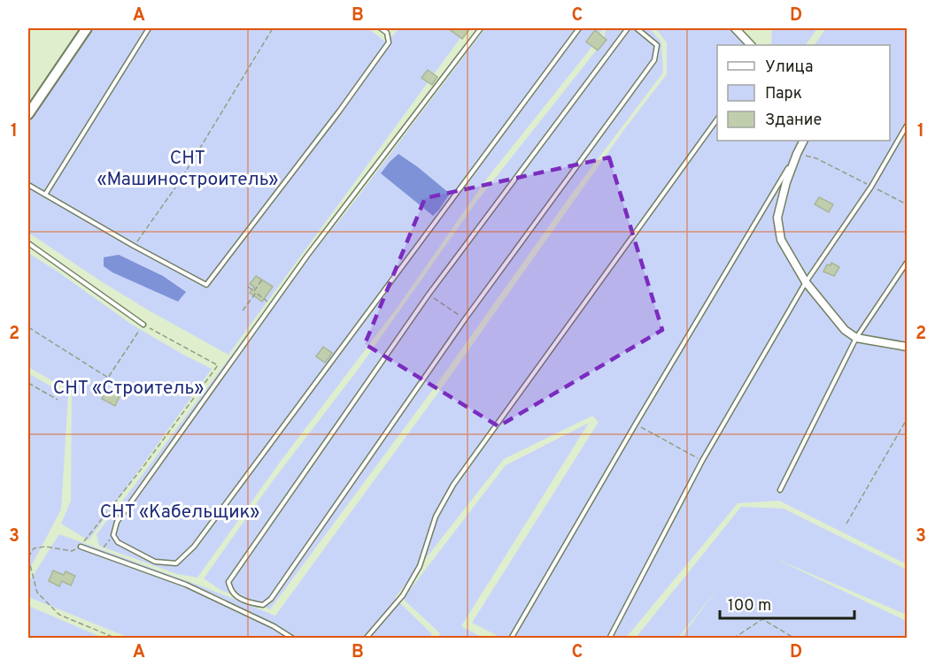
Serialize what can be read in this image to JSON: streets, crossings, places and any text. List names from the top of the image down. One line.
{"parks":["СНТ «Машиностроитель»","СНТ «Строитель»","СНТ «Кабельщик»"],"legend":["Улица","Парк","Здание"],"scale_bar":"100 m","grid":{"columns":["A","B","C","D"],"rows":["1","2","3"]}}
